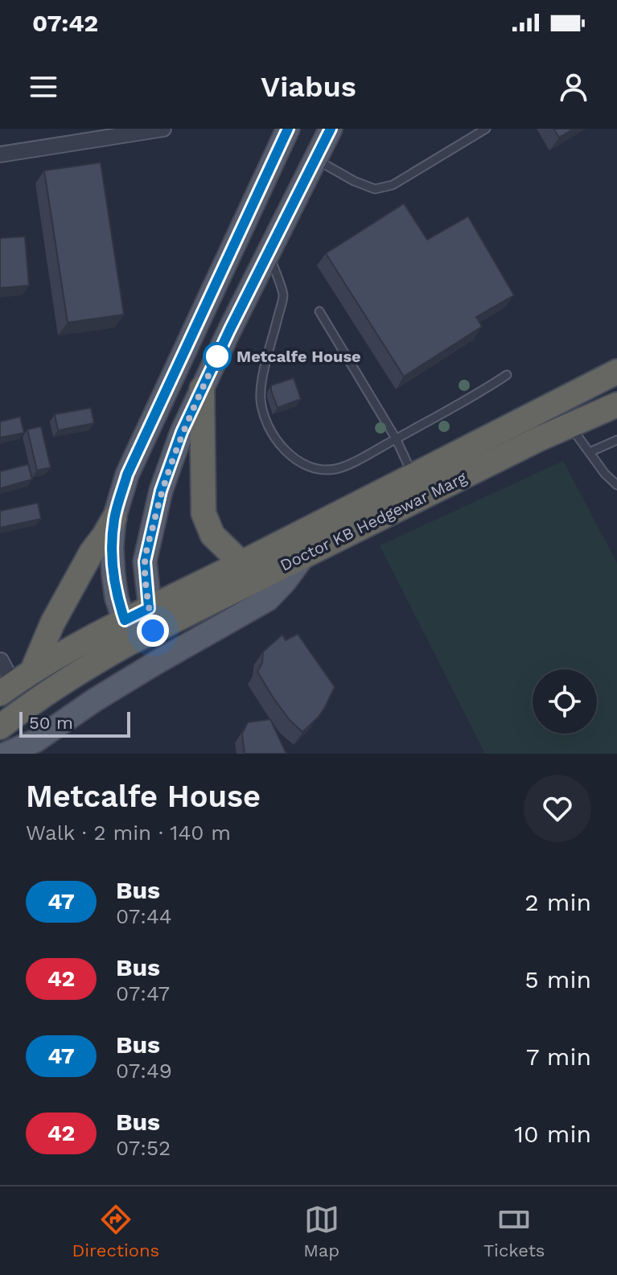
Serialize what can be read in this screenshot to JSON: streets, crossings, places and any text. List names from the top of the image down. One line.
{"streets":{"highway":["Doctor KB Hedgewar Marg"]},"places":["Metcalfe House"],"lines":["bus line 47"],"scale_bar":"50 m","page":{"status":"07:42","header":"Viabus","scale":"50 m","heading":["Metcalfe House","Walk · 2 min · 140 m"],"list":[{"mark":"47","name":"Bus","note":"07:44","value":"2 min"},{"mark":"42","name":"Bus","note":"07:47","value":"5 min"},{"mark":"47","name":"Bus","note":"07:49","value":"7 min"},{"mark":"42","name":"Bus","note":"07:52","value":"10 min"}],"tabs":["Directions","Map","Tickets"]}}
